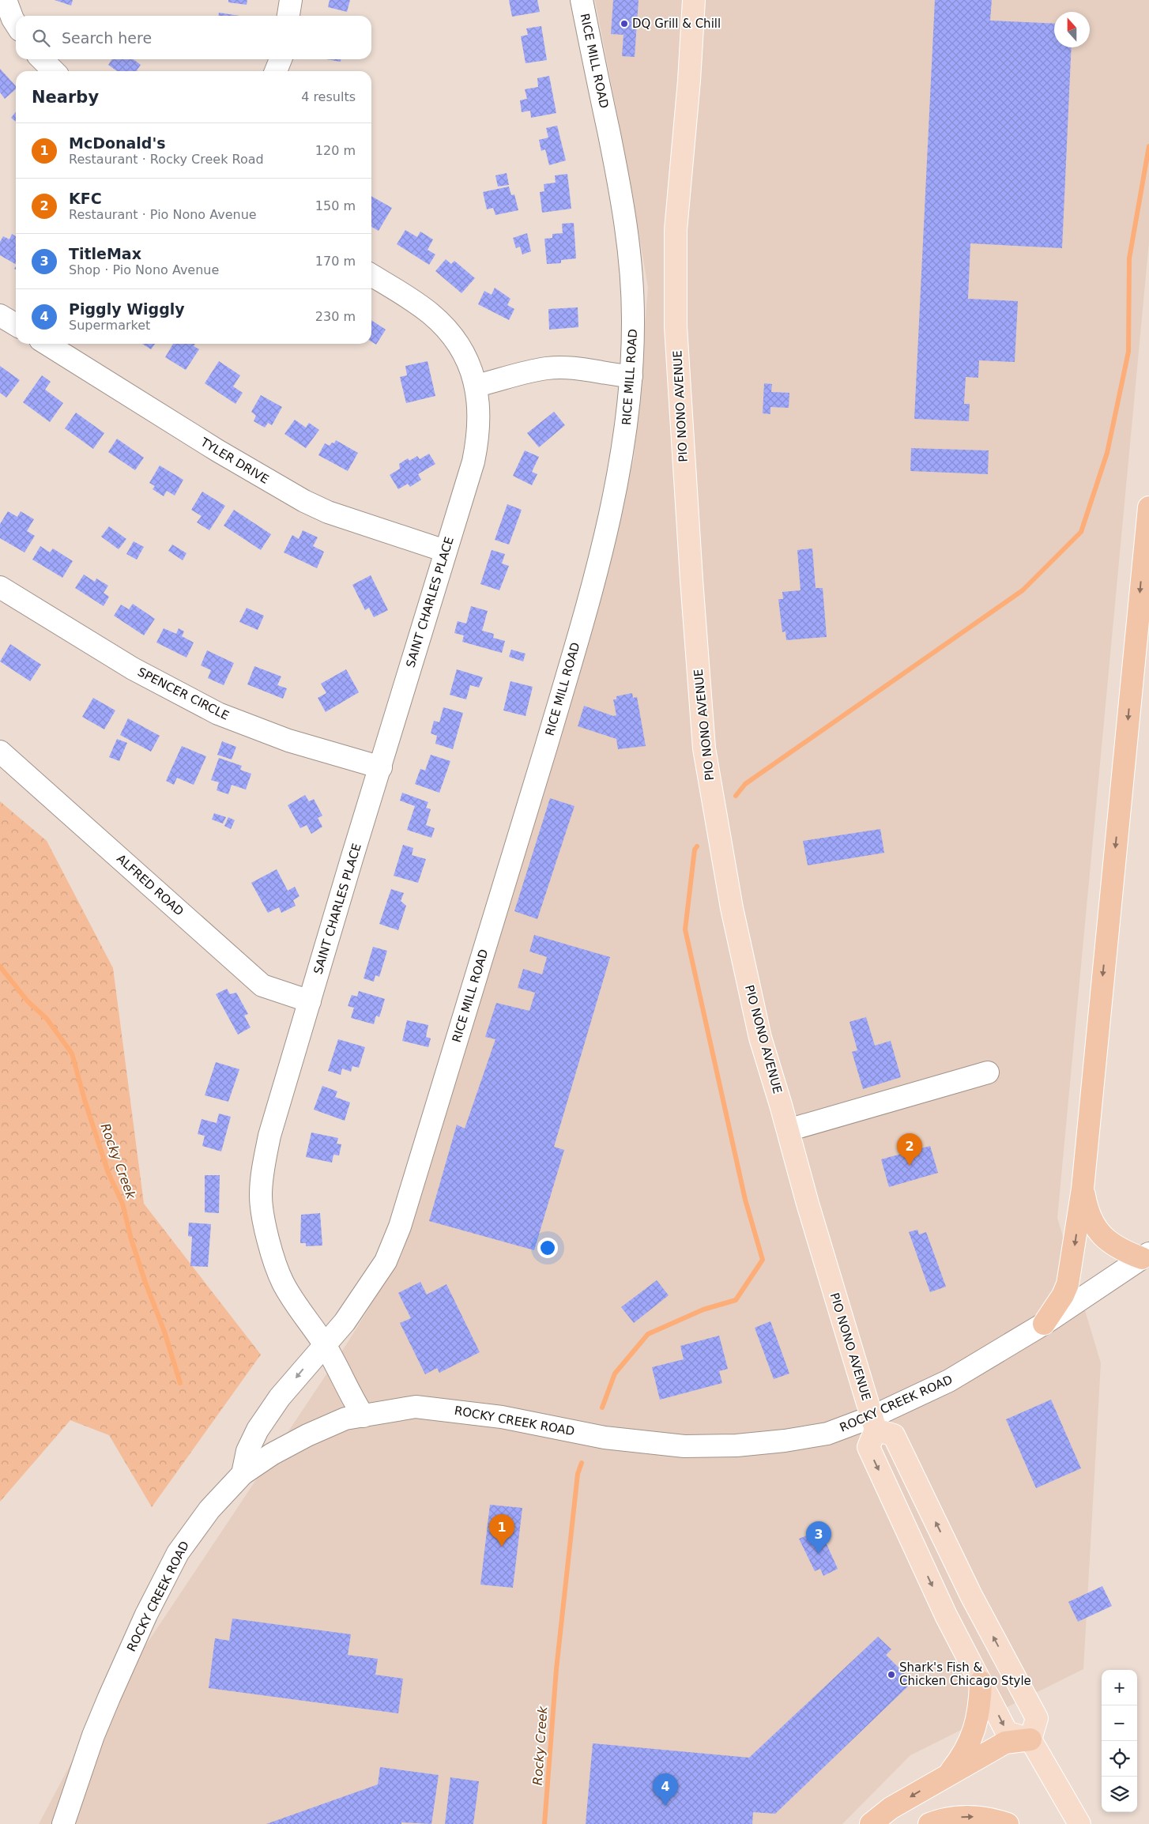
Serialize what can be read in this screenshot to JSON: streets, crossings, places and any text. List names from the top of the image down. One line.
{"streets":{"main road":["PIO NONO AVENUE"],"street":["RICE MILL ROAD","TYLER DRIVE","SAINT CHARLES PLACE","SPENCER CIRCLE","ALFRED ROAD","ROCKY CREEK ROAD"]},"crossings":[["RICE MILL ROAD","SAINT CHARLES PLACE"],["RICE MILL ROAD","ROCKY CREEK ROAD"],["PIO NONO AVENUE","ROCKY CREEK ROAD"],["TYLER DRIVE","SAINT CHARLES PLACE"],["SAINT CHARLES PLACE","SPENCER CIRCLE"],["SAINT CHARLES PLACE","ALFRED ROAD"],["SAINT CHARLES PLACE","ROCKY CREEK ROAD"]],"water":["Rocky Creek"],"places":["DQ Grill & Chill","Shark's Fish & Chicken Chicago Style"],"north":"top","page":{"search":"Search here","heading":["Nearby","4 results"],"list":[{"mark":"1","name":"McDonald's","note":"Restaurant · Rocky Creek Road","value":"120 m"},{"mark":"2","name":"KFC","note":"Restaurant · Pio Nono Avenue","value":"150 m"},{"mark":"3","name":"TitleMax","note":"Shop · Pio Nono Avenue","value":"170 m"},{"mark":"4","name":"Piggly Wiggly","note":"Supermarket","value":"230 m"}],"pins":["2","1","3","4"],"map_buttons":["+","−"]}}
